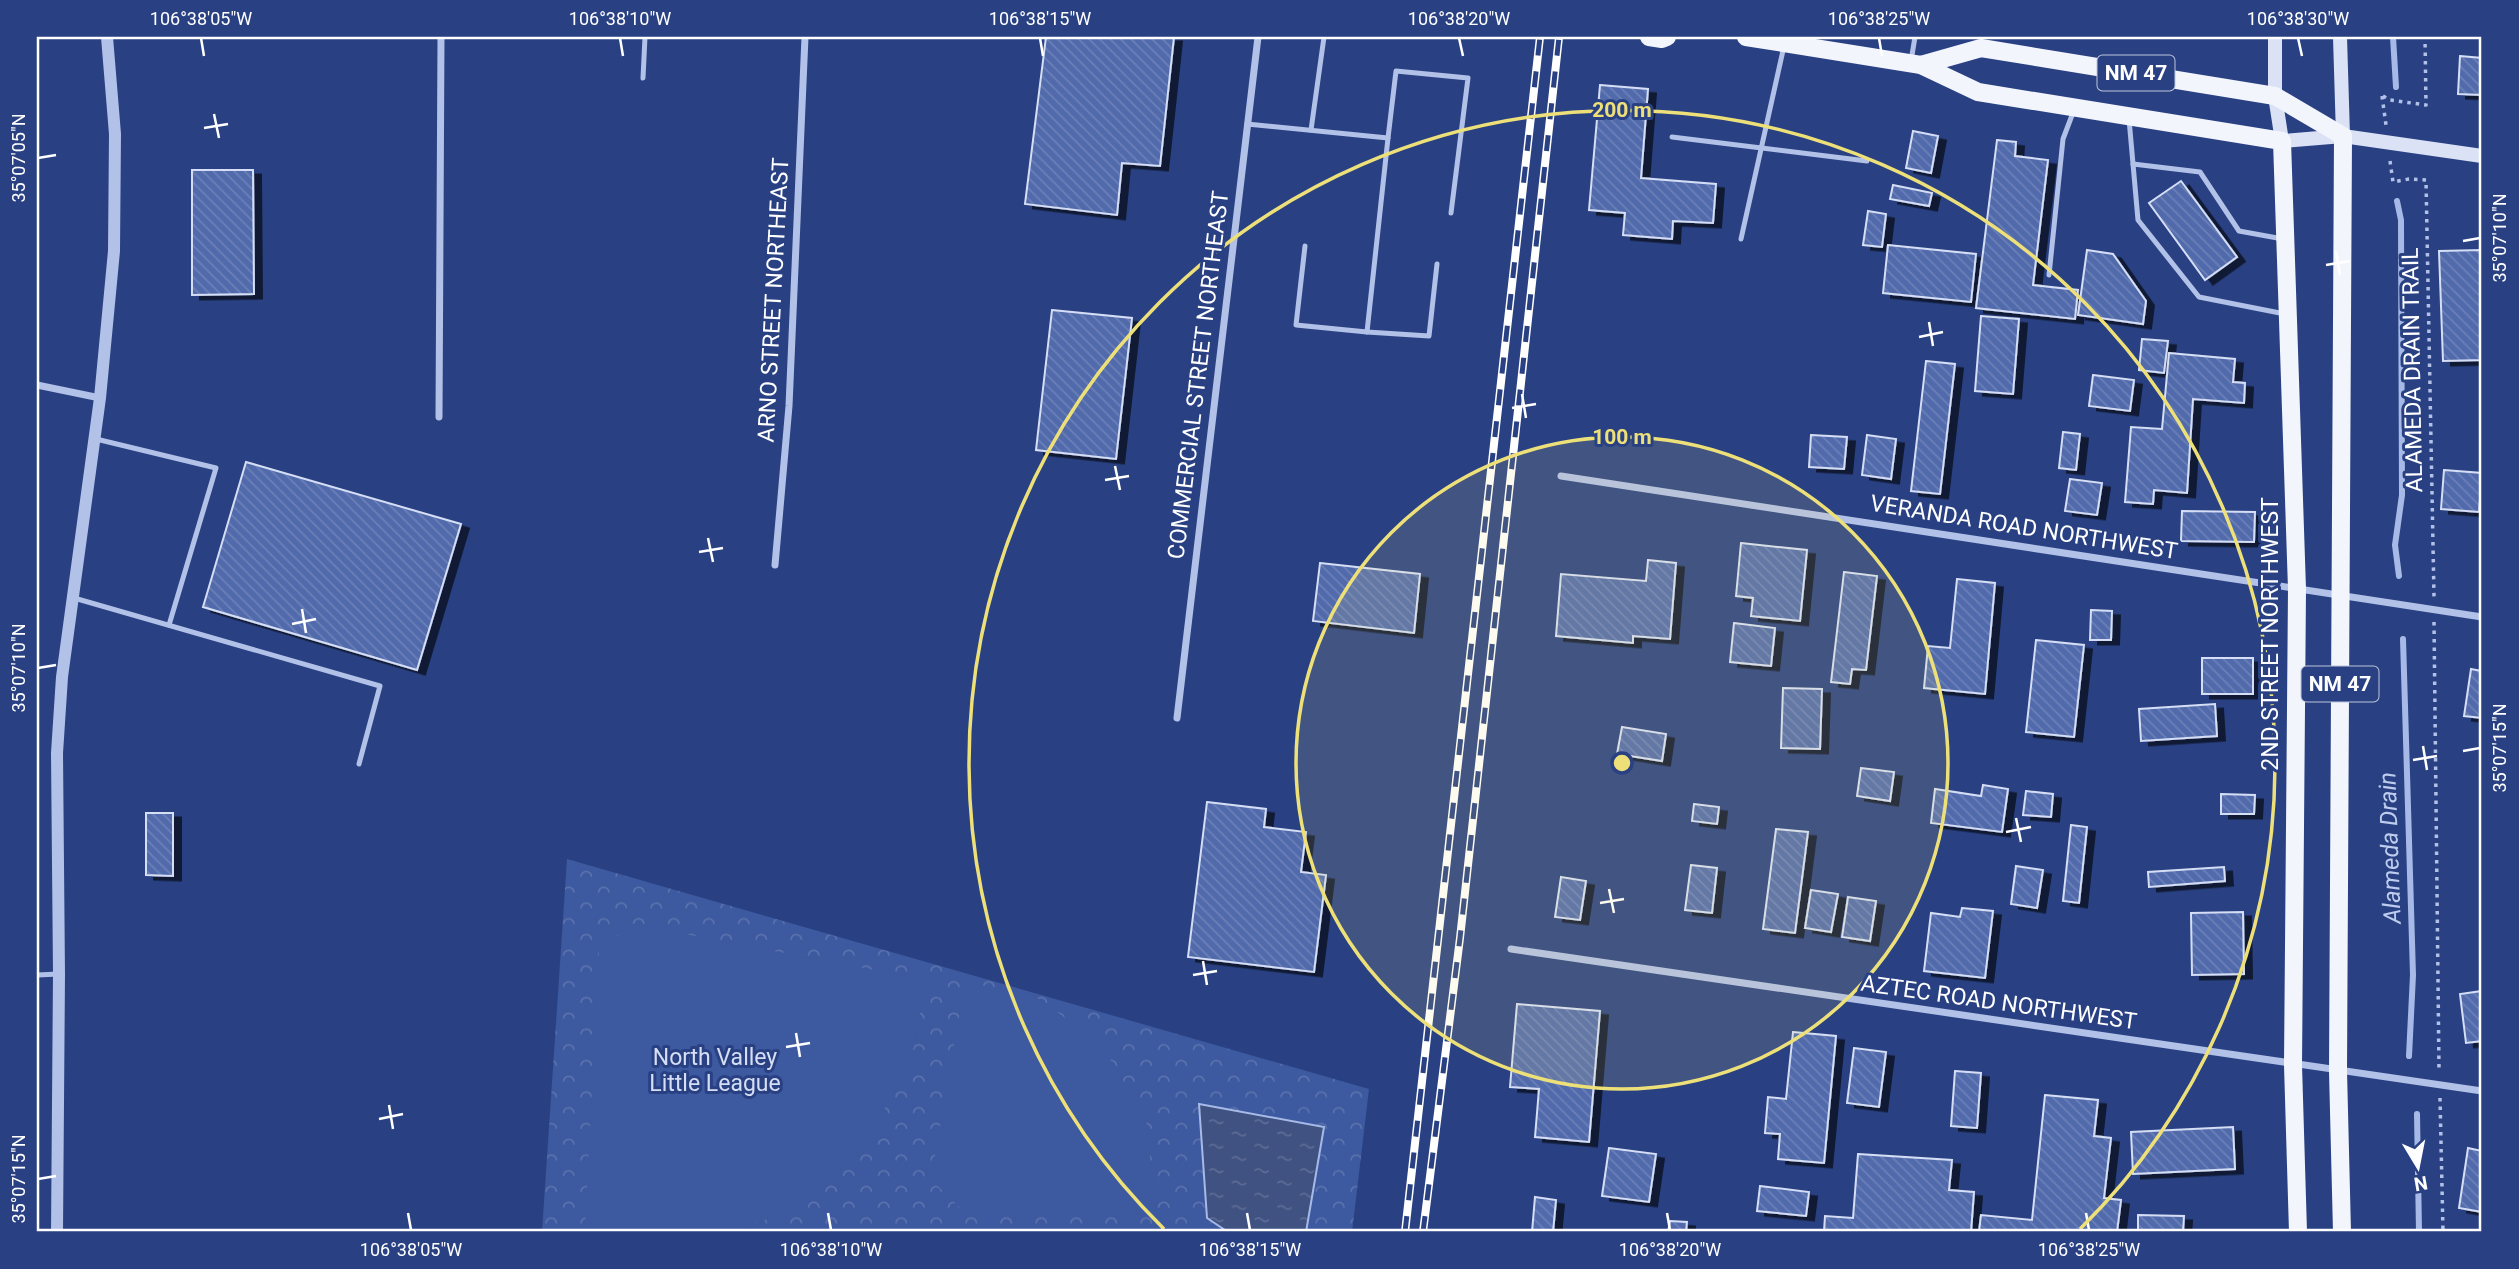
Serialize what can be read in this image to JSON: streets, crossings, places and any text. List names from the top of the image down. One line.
{"streets":{"main road":["NM 47","2ND STREET NORTHWEST"],"street":["ARNO STREET NORTHEAST","COMMERCIAL STREET NORTHEAST","VERANDA ROAD NORTHWEST","AZTEC ROAD NORTHWEST"],"path":["ALAMEDA DRAIN TRAIL"]},"crossings":[["NM 47","VERANDA ROAD NORTHWEST"],["NM 47","2ND STREET NORTHWEST"],["NM 47","AZTEC ROAD NORTHWEST"],["VERANDA ROAD NORTHWEST","2ND STREET NORTHWEST"],["2ND STREET NORTHWEST","AZTEC ROAD NORTHWEST"]],"water":["Alameda Drain"],"parks":["North Valley Little League"],"north":"bottom","coordinates":["106°38'05\"W","106°38'10\"W","106°38'15\"W","106°38'20\"W","106°38'25\"W","106°38'30\"W","35°07'05\"N","35°07'10\"N","35°07'15\"N"],"rings":["200 m","100 m"]}
